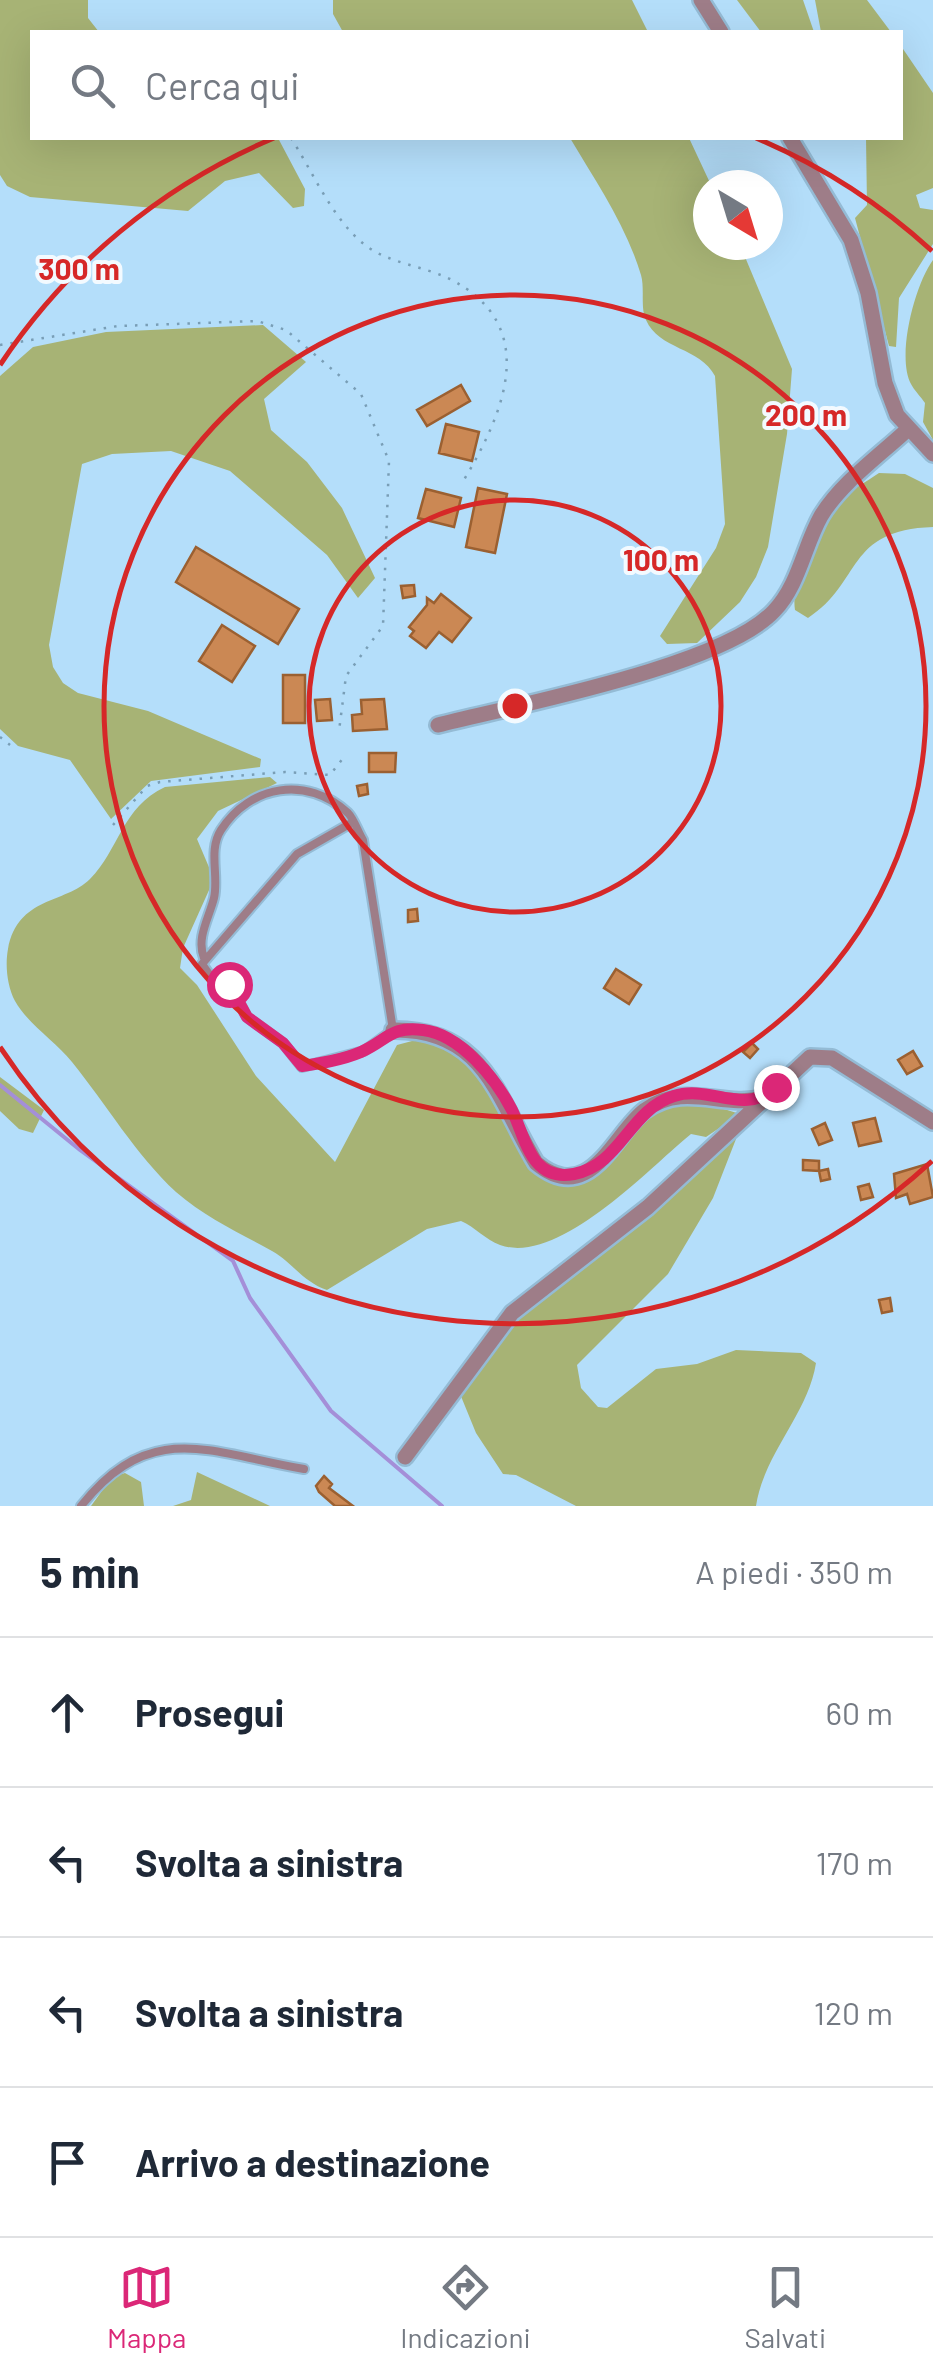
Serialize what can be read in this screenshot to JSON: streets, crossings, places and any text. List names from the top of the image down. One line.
{"north":"bottom right","page":{"search":"Cerca qui","heading":["5 min","A piedi · 350 m"],"list":[["Prosegui","60 m"],["Svolta a sinistra","170 m"],["Svolta a sinistra","120 m"],"Arrivo a destinazione"],"nav":["Mappa","Indicazioni","Salvati"]},"rings":["300 m","200 m","100 m"]}
